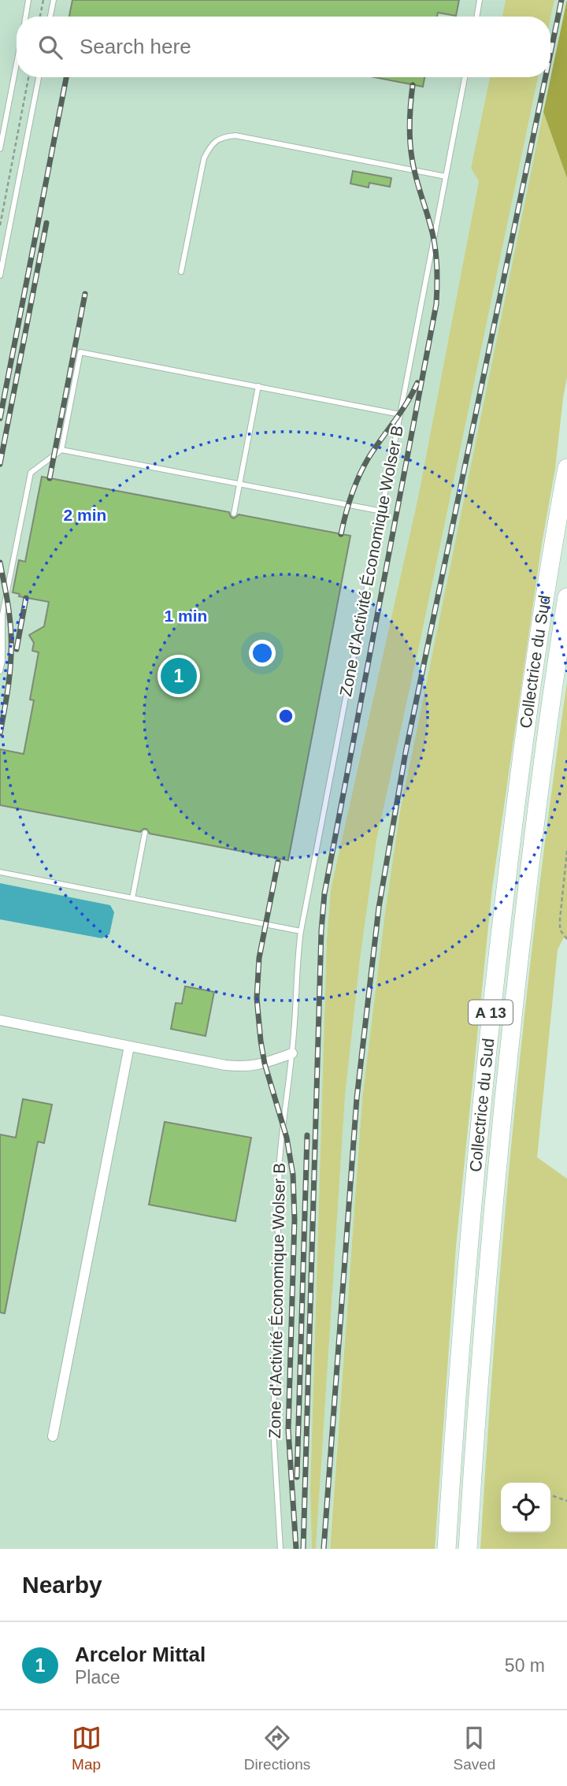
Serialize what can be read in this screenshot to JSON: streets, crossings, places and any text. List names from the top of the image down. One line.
{"streets":{"highway":["Collectrice du Sud","A 13"],"lane":["Zone d'Activité Économique Wolser B"]},"page":{"search":"Search here","pins":"1","heading":"Nearby","list":[{"mark":"1","name":"Arcelor Mittal","note":"Place","value":"50 m"}],"nav":["Map","Directions","Saved"]},"rings":["2 min","1 min"]}
